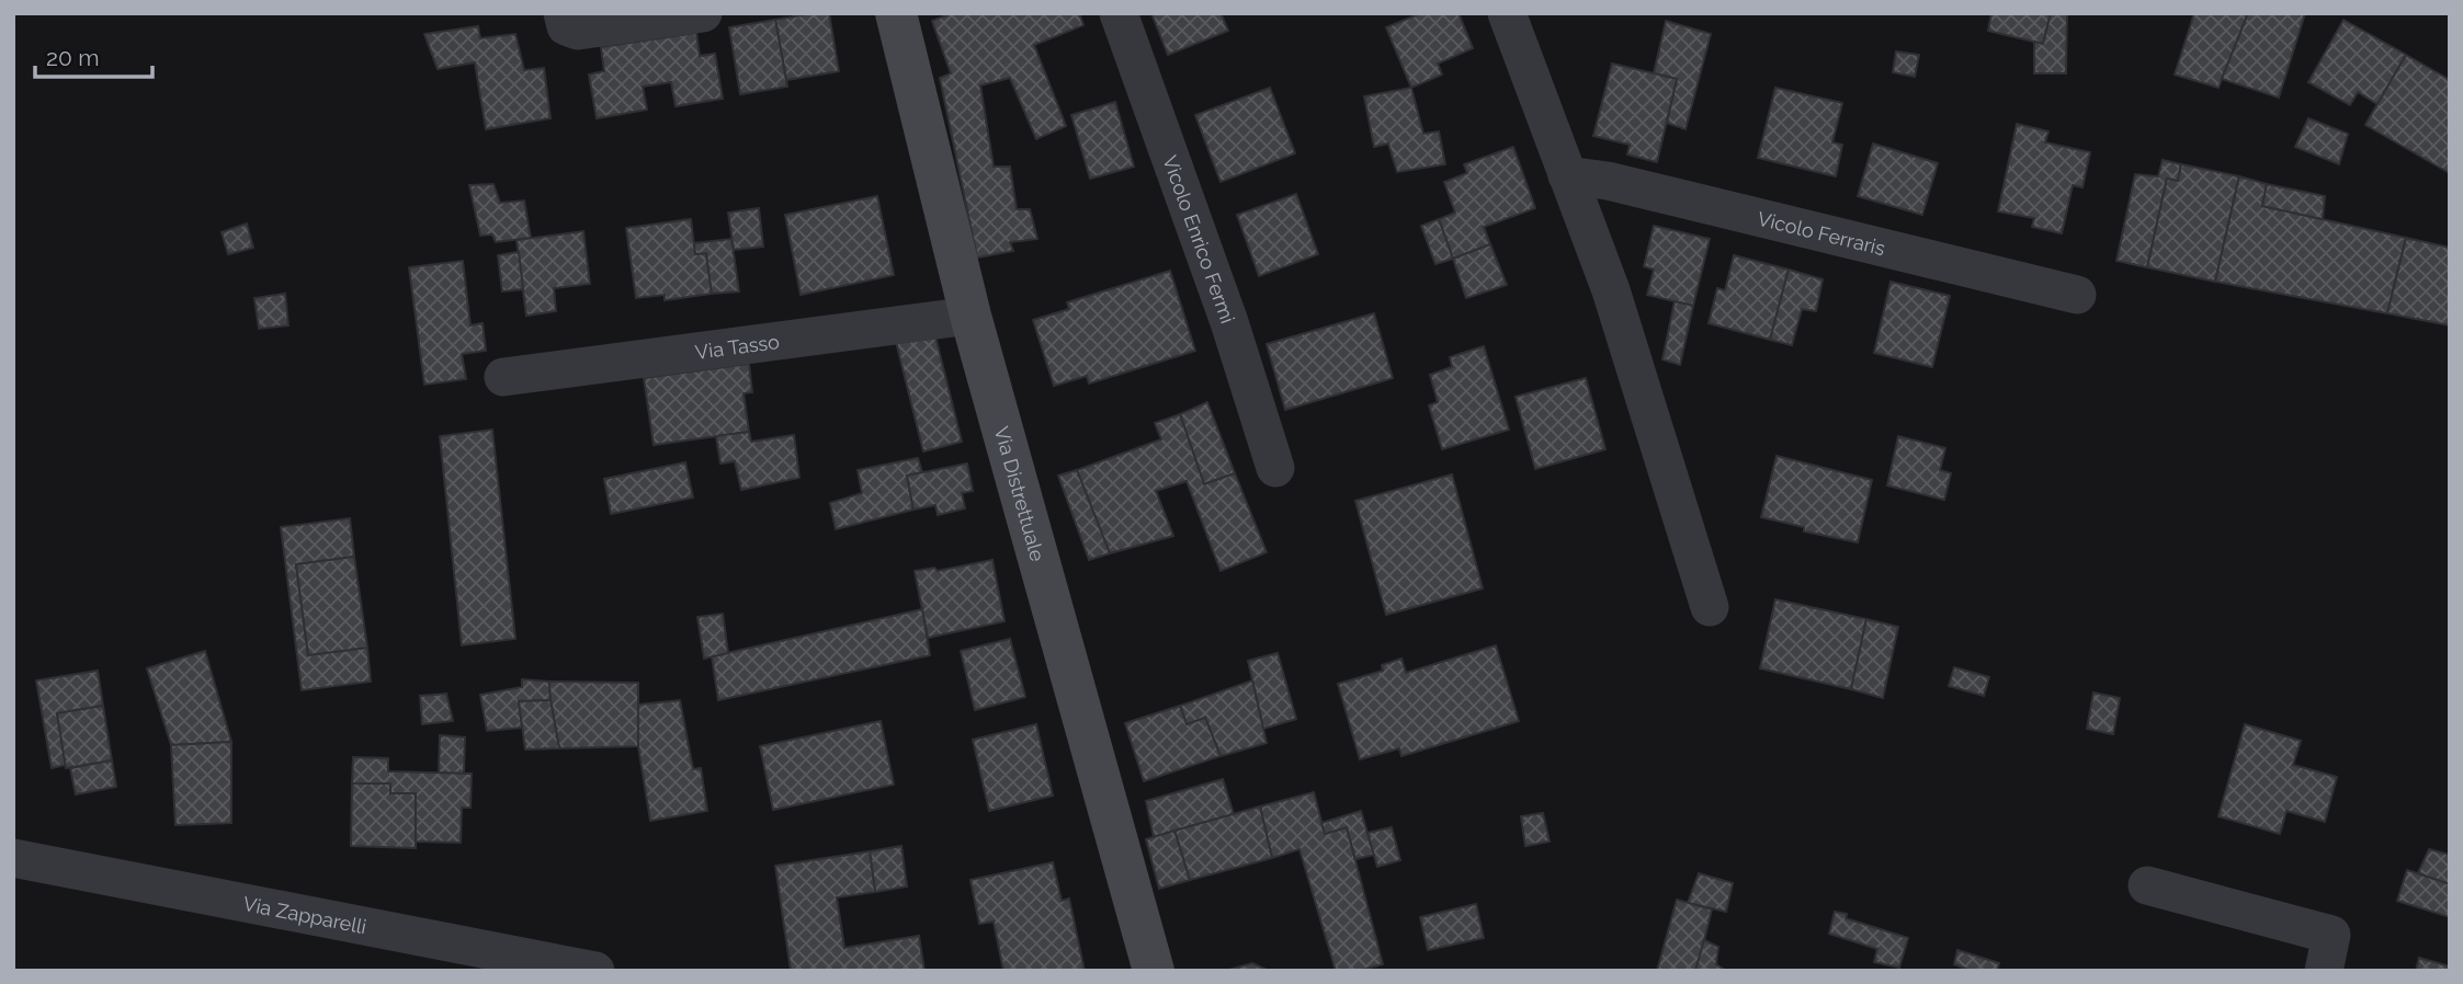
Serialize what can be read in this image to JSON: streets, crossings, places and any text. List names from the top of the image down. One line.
{"streets":{"main road":["Via Distrettuale"],"street":["Vicolo Ferraris","Vicolo Enrico Fermi","Via Tasso","Via Zapparelli"]},"crossings":[["Via Tasso","Via Distrettuale"]],"scale_bar":"20 m"}
